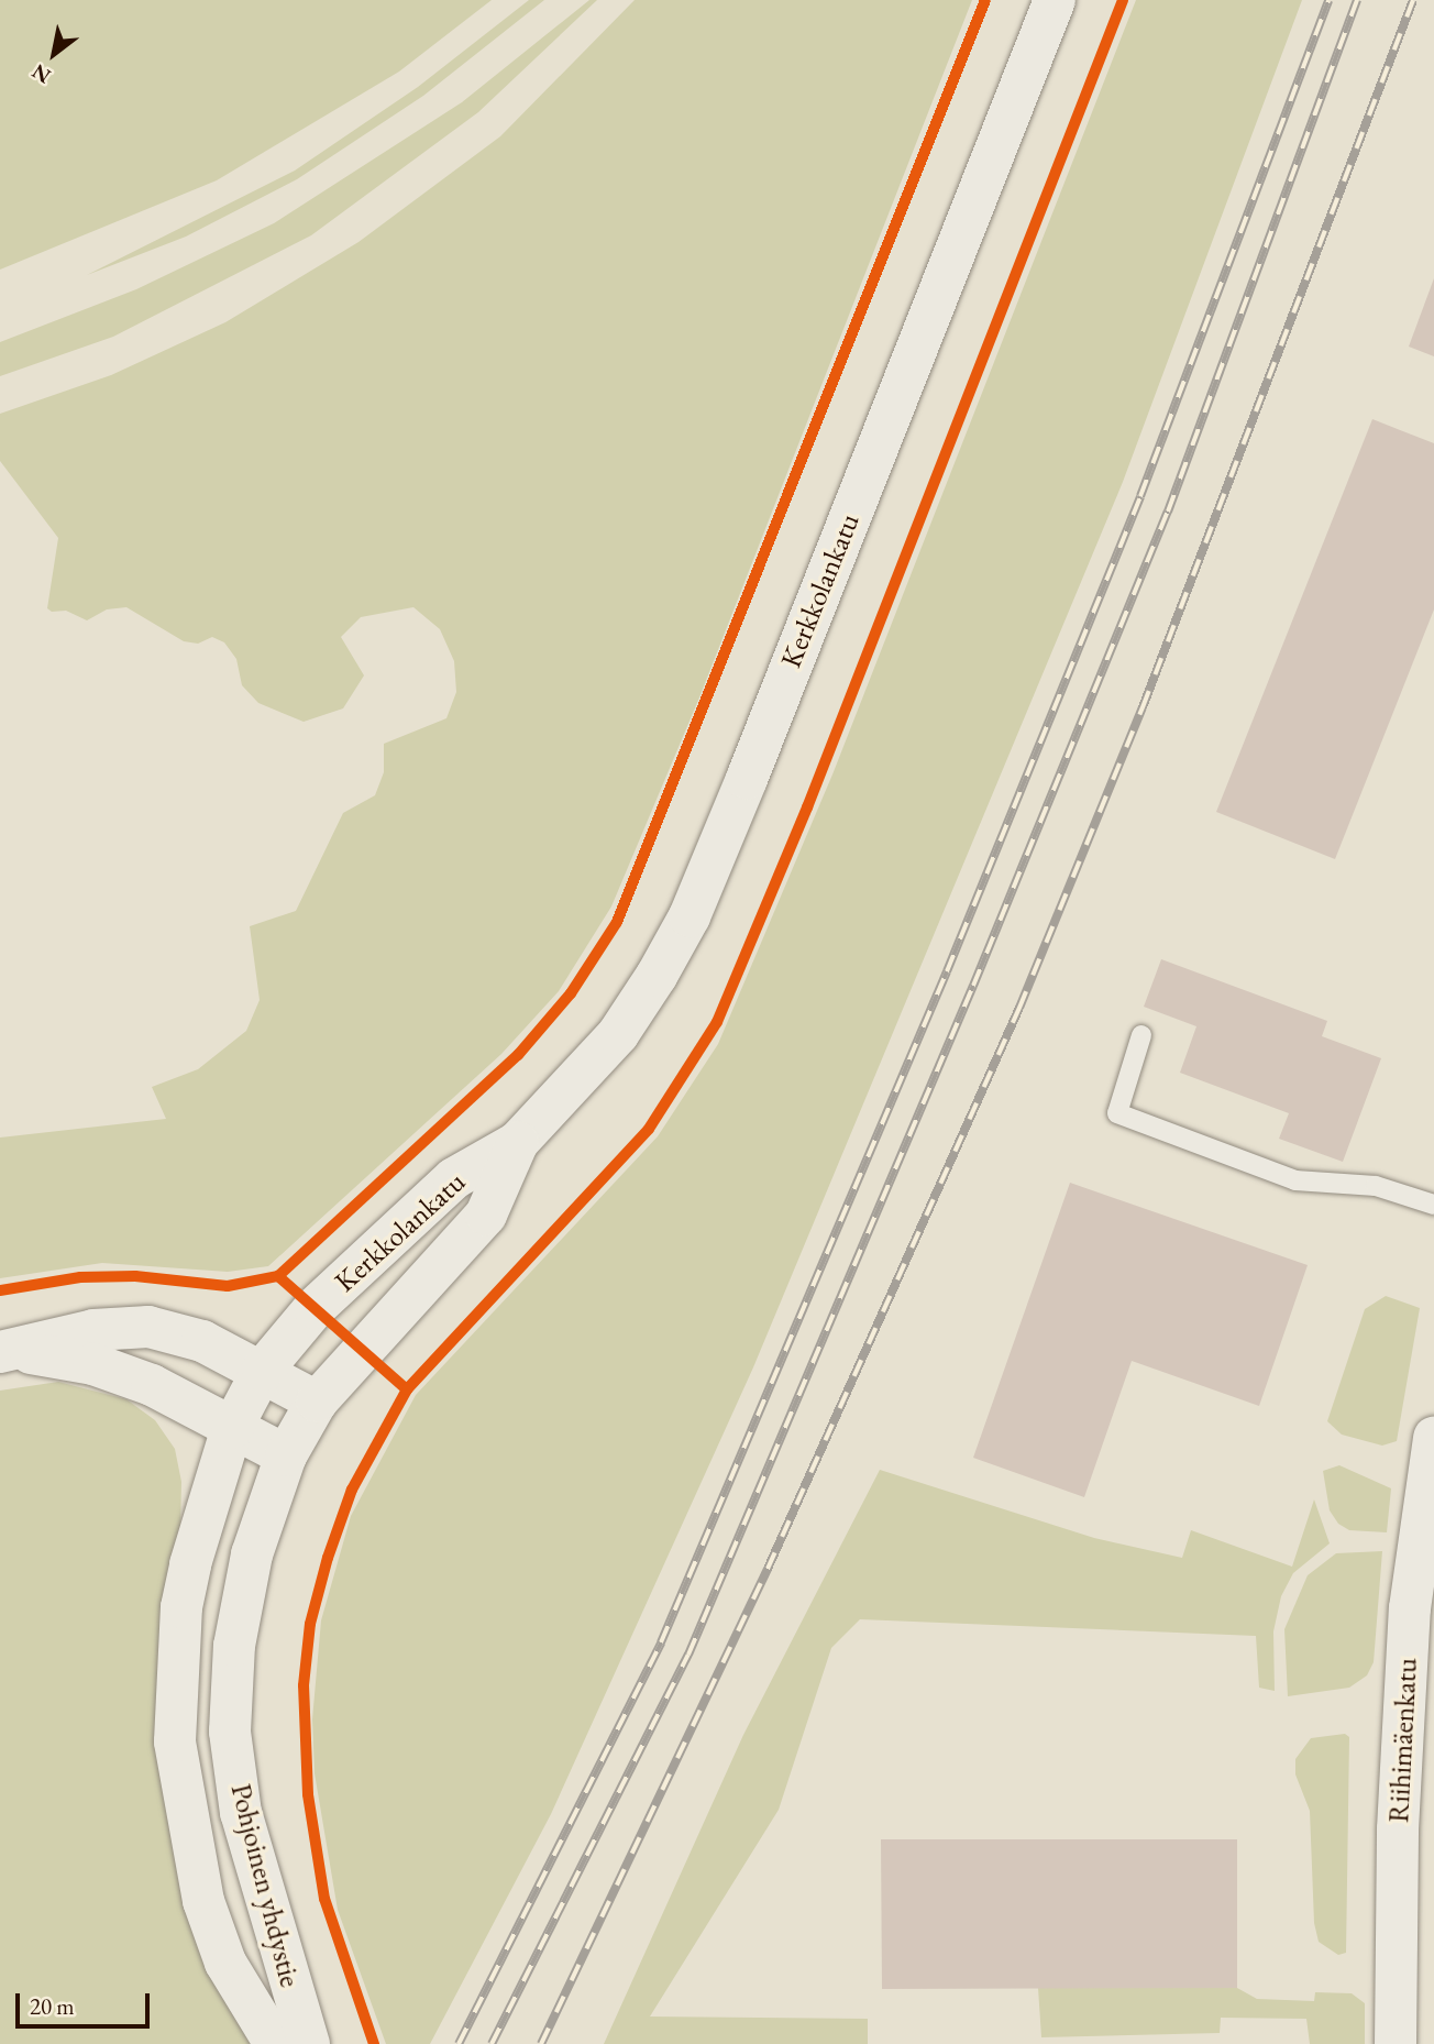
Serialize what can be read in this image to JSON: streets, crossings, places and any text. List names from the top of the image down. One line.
{"streets":{"main road":["Kerkkolankatu","Riihimäenkatu","Pohjoinen yhdystie"]},"crossings":[["Kerkkolankatu","Pohjoinen yhdystie"]],"scale_bar":"20 m","north":"bottom left"}
